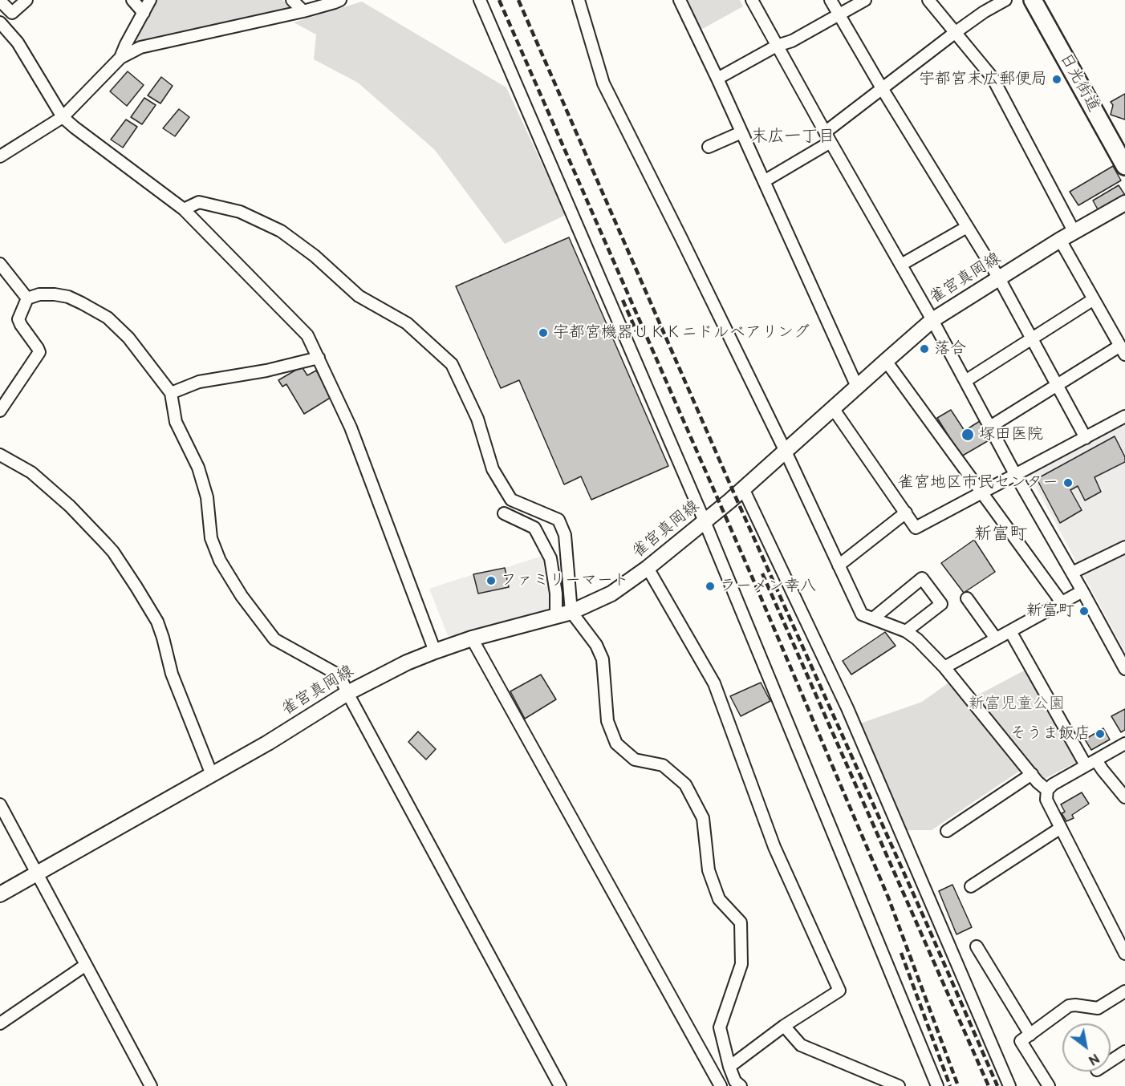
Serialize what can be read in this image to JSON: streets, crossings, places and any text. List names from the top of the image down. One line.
{"streets":{"highway":["日光街道"],"main road":["雀宮真岡線"]},"districts":["末広一丁目","新富町"],"parks":["新富児童公園"],"places":["宇都宮末広郵便局","宇都宮機器ＵＫＫニドルベアリング","落合","塚田医院","雀宮地区市民センター","ファミリーマート","ラーメン幸八","新富町","そうま飯店"],"north":"bottom right"}
